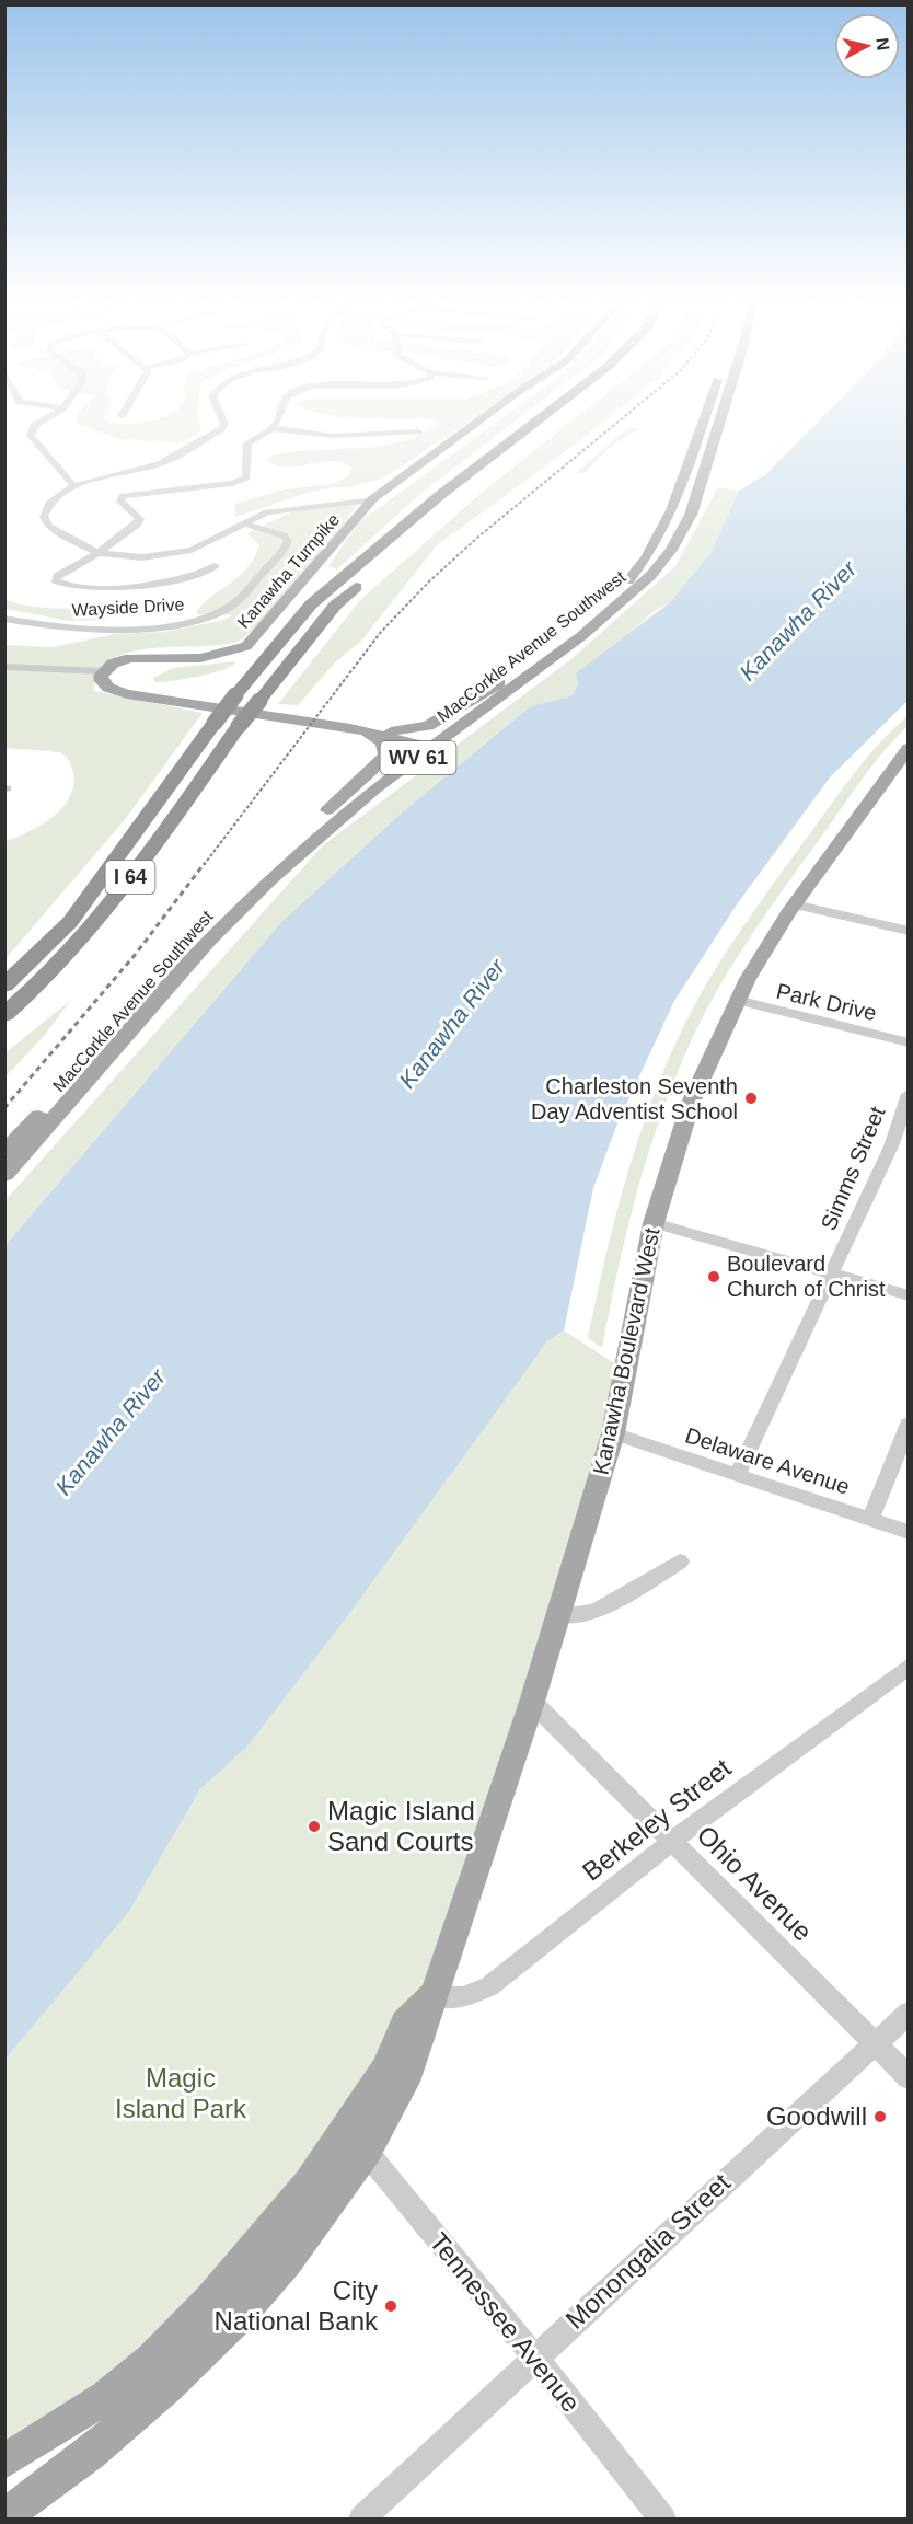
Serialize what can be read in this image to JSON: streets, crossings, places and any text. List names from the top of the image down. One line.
{"streets":{"highway":["I 64"],"main road":["Kanawha Turnpike","MacCorkle Avenue Southwest","WV 61","Kanawha Boulevard West"],"street":["Wayside Drive","Park Drive","Simms Street","Delaware Avenue","Berkeley Street","Ohio Avenue","Monongalia Street","Tennessee Avenue"]},"crossings":[["Park Drive","Kanawha Boulevard West"],["Simms Street","Delaware Avenue"],["Kanawha Boulevard West","Delaware Avenue"],["Kanawha Boulevard West","Berkeley Street"],["Kanawha Boulevard West","Ohio Avenue"],["Kanawha Boulevard West","Tennessee Avenue"],["Berkeley Street","Ohio Avenue"],["Ohio Avenue","Monongalia Street"],["Monongalia Street","Tennessee Avenue"]],"water":["Kanawha River"],"parks":["Magic Island Park"],"places":["Charleston Seventh Day Adventist School","Boulevard Church of Christ","Magic Island Sand Courts","Goodwill","City National Bank"],"north":"right"}
